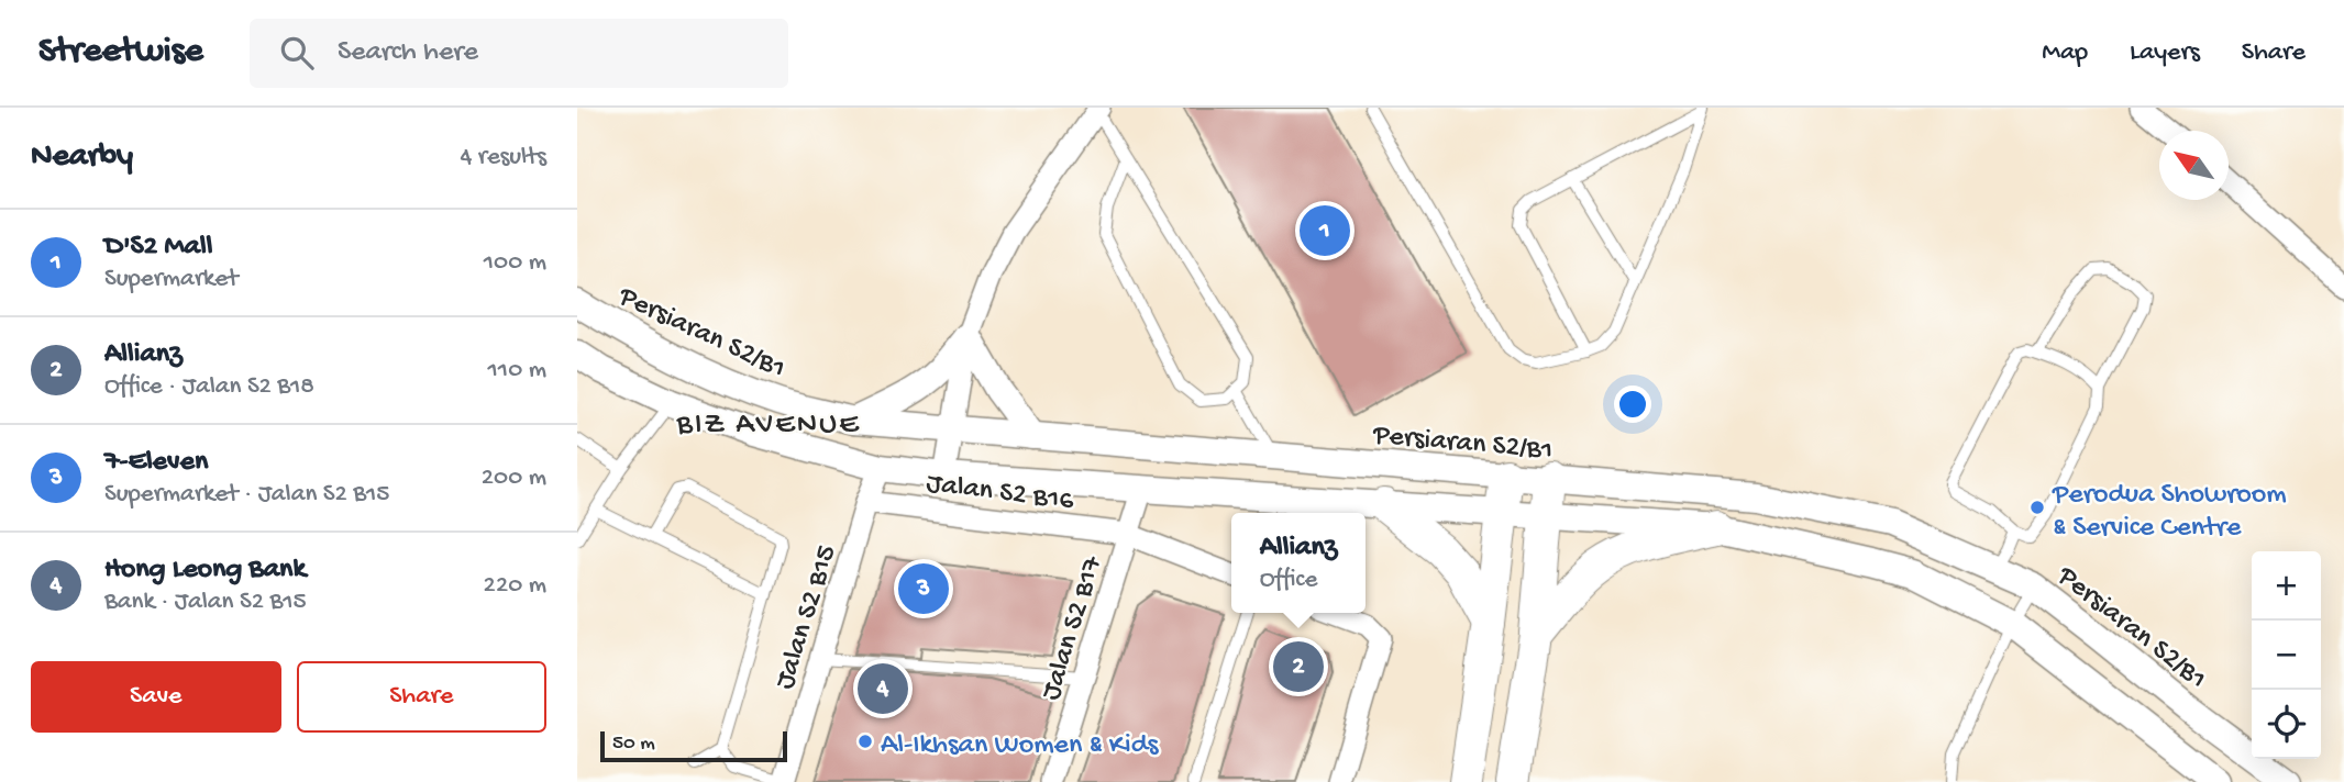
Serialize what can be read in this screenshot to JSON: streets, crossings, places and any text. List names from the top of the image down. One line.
{"streets":{"street":["Persiaran S2/B1","Jalan S2 B16","Jalan S2 B15","Jalan S2 B17"]},"crossings":[["Jalan S2 B16","Jalan S2 B15"],["Jalan S2 B16","Jalan S2 B17"]],"districts":["BIZ AVENUE"],"places":["Perodua Showroom & Service Centre","Al-Ikhsan Women & Kids"],"scale_bar":"50 m","north":"top left","page":{"header":"Streetwise","search":"Search here","nav":["Map","Layers","Share"],"heading":["Nearby","4 results"],"pins":["1","3","2","4"],"list":[{"mark":"1","name":"D'S2 Mall","note":"Supermarket","value":"100 m"},{"mark":"2","name":"Allianz","note":"Office · Jalan S2 B18","value":"110 m"},{"mark":"3","name":"7-Eleven","note":"Supermarket · Jalan S2 B15","value":"200 m"},{"mark":"4","name":"Hong Leong Bank","note":"Bank · Jalan S2 B15","value":"220 m"}],"popup":["Allianz","Office"],"map_buttons":["+","−"],"buttons":["Save","Share"],"scale":"50 m"}}
